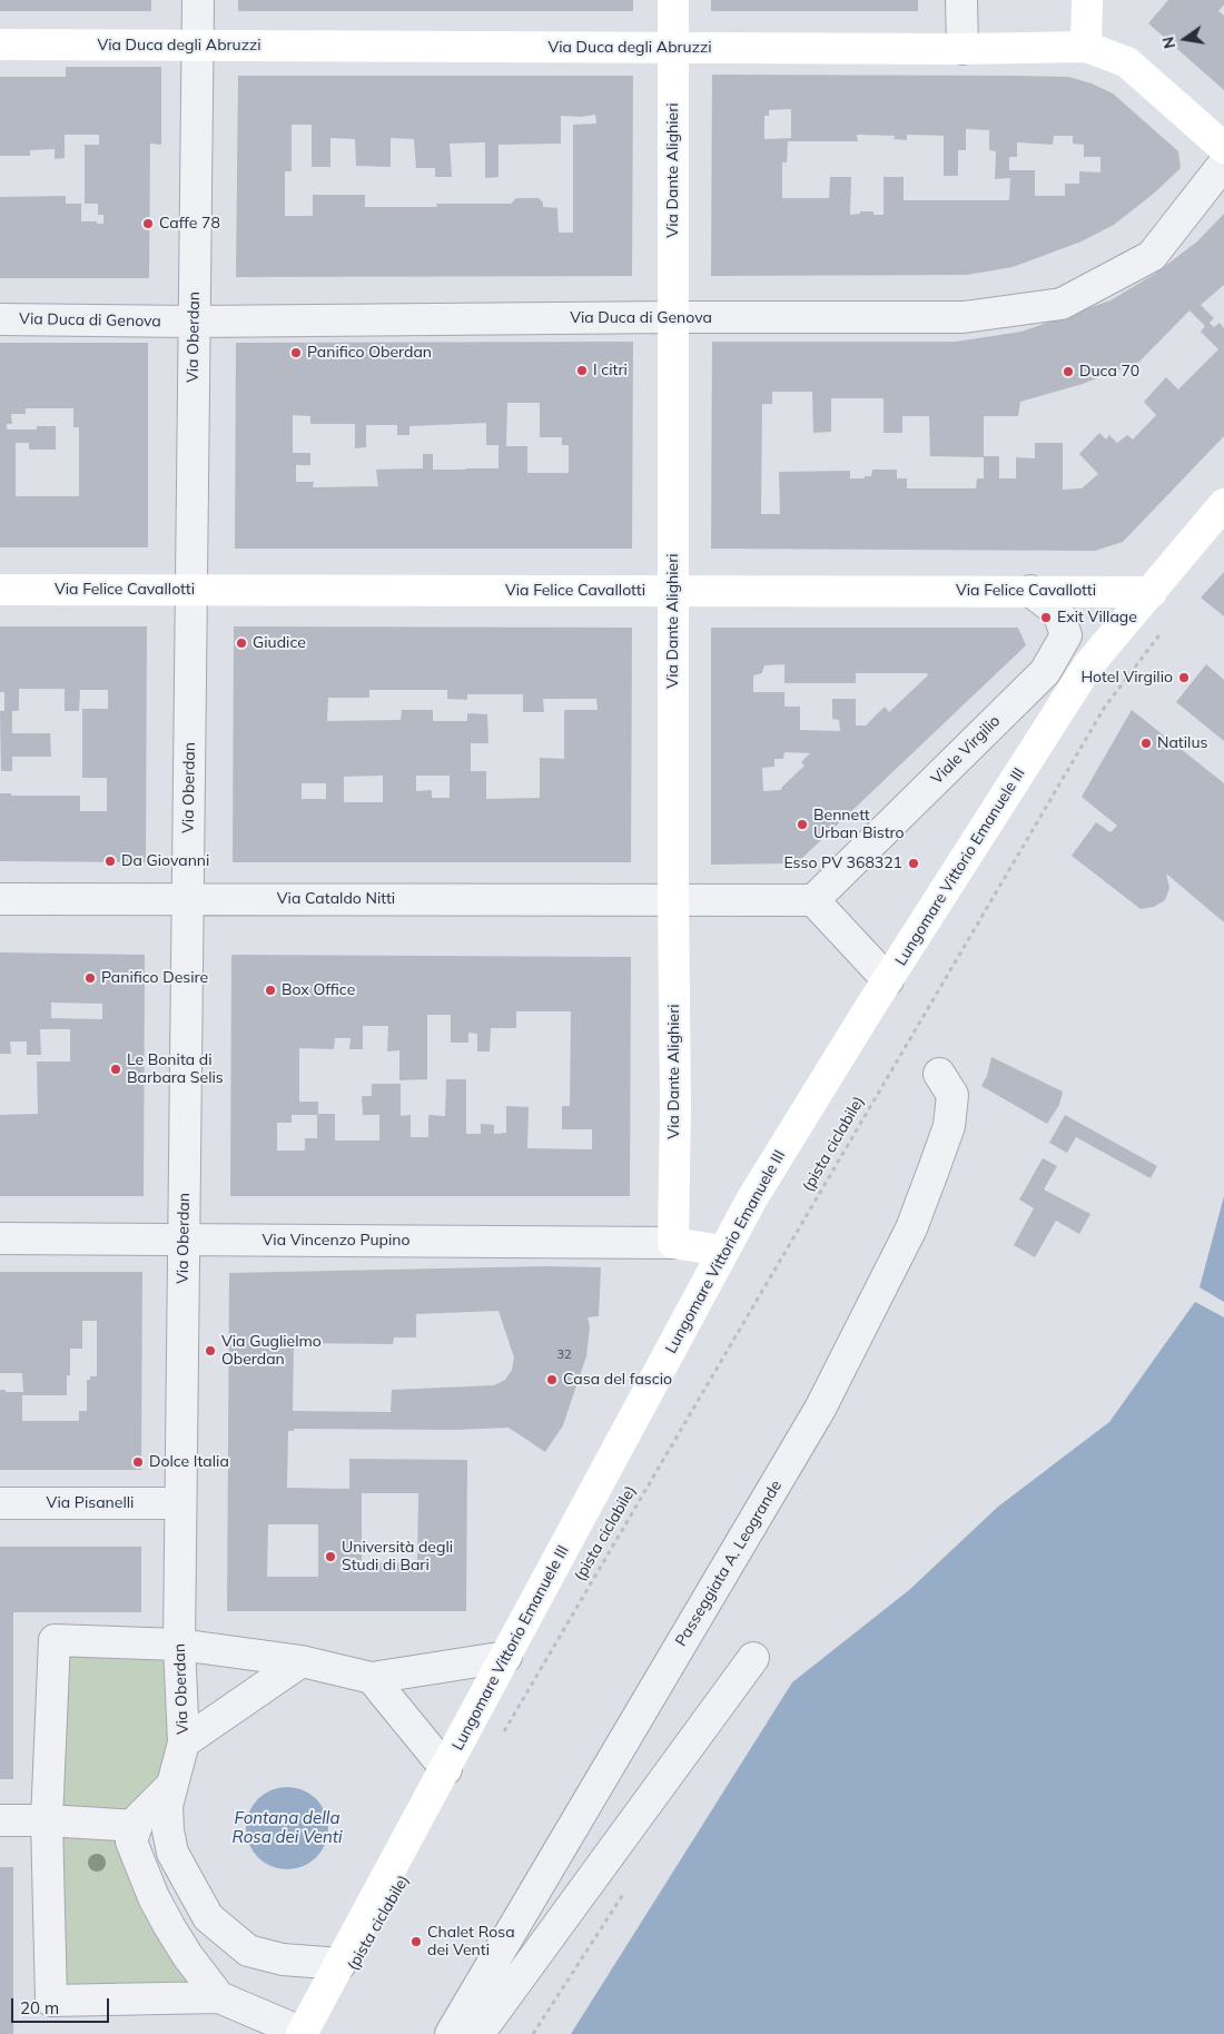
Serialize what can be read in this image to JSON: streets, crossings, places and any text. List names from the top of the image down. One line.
{"streets":{"street":["Via Duca degli Abruzzi","Via Dante Alighieri","Via Duca di Genova","Via Oberdan","Via Felice Cavallotti","Viale Virgilio","Lungomare Vittorio Emanuele III","Via Cataldo Nitti","Via Vincenzo Pupino","Via Pisanelli","Passeggiata A. Leogrande"],"path":["(pista ciclabile)"]},"crossings":[["Via Duca degli Abruzzi","Via Dante Alighieri"],["Via Duca degli Abruzzi","Via Oberdan"],["Via Dante Alighieri","Via Duca di Genova"],["Via Dante Alighieri","Via Felice Cavallotti"],["Via Dante Alighieri","Via Cataldo Nitti"],["Via Dante Alighieri","Via Vincenzo Pupino"],["Via Duca di Genova","Via Oberdan"],["Via Oberdan","Via Felice Cavallotti"],["Via Oberdan","Lungomare Vittorio Emanuele III"],["Via Oberdan","Via Cataldo Nitti"],["Via Oberdan","Via Vincenzo Pupino"],["Via Oberdan","Via Pisanelli"],["Via Felice Cavallotti","Viale Virgilio"],["Via Felice Cavallotti","Lungomare Vittorio Emanuele III"],["Viale Virgilio","Via Cataldo Nitti"]],"water":["Fontana della Rosa dei Venti"],"places":["Caffe 78","Panifico Oberdan","I citri","Duca 70","Exit Village","Giudice","Hotel Virgilio","Natilus","Bennett Urban Bistro","Da Giovanni","Esso PV 368321","Panifico Desire","Box Office","Le Bonita di Barbara Selis","Via Guglielmo Oberdan","Casa del fascio","Dolce Italia","Università degli Studi di Bari","Chalet Rosa dei Venti"],"house_numbers":["32"],"scale_bar":"20 m","north":"left"}
